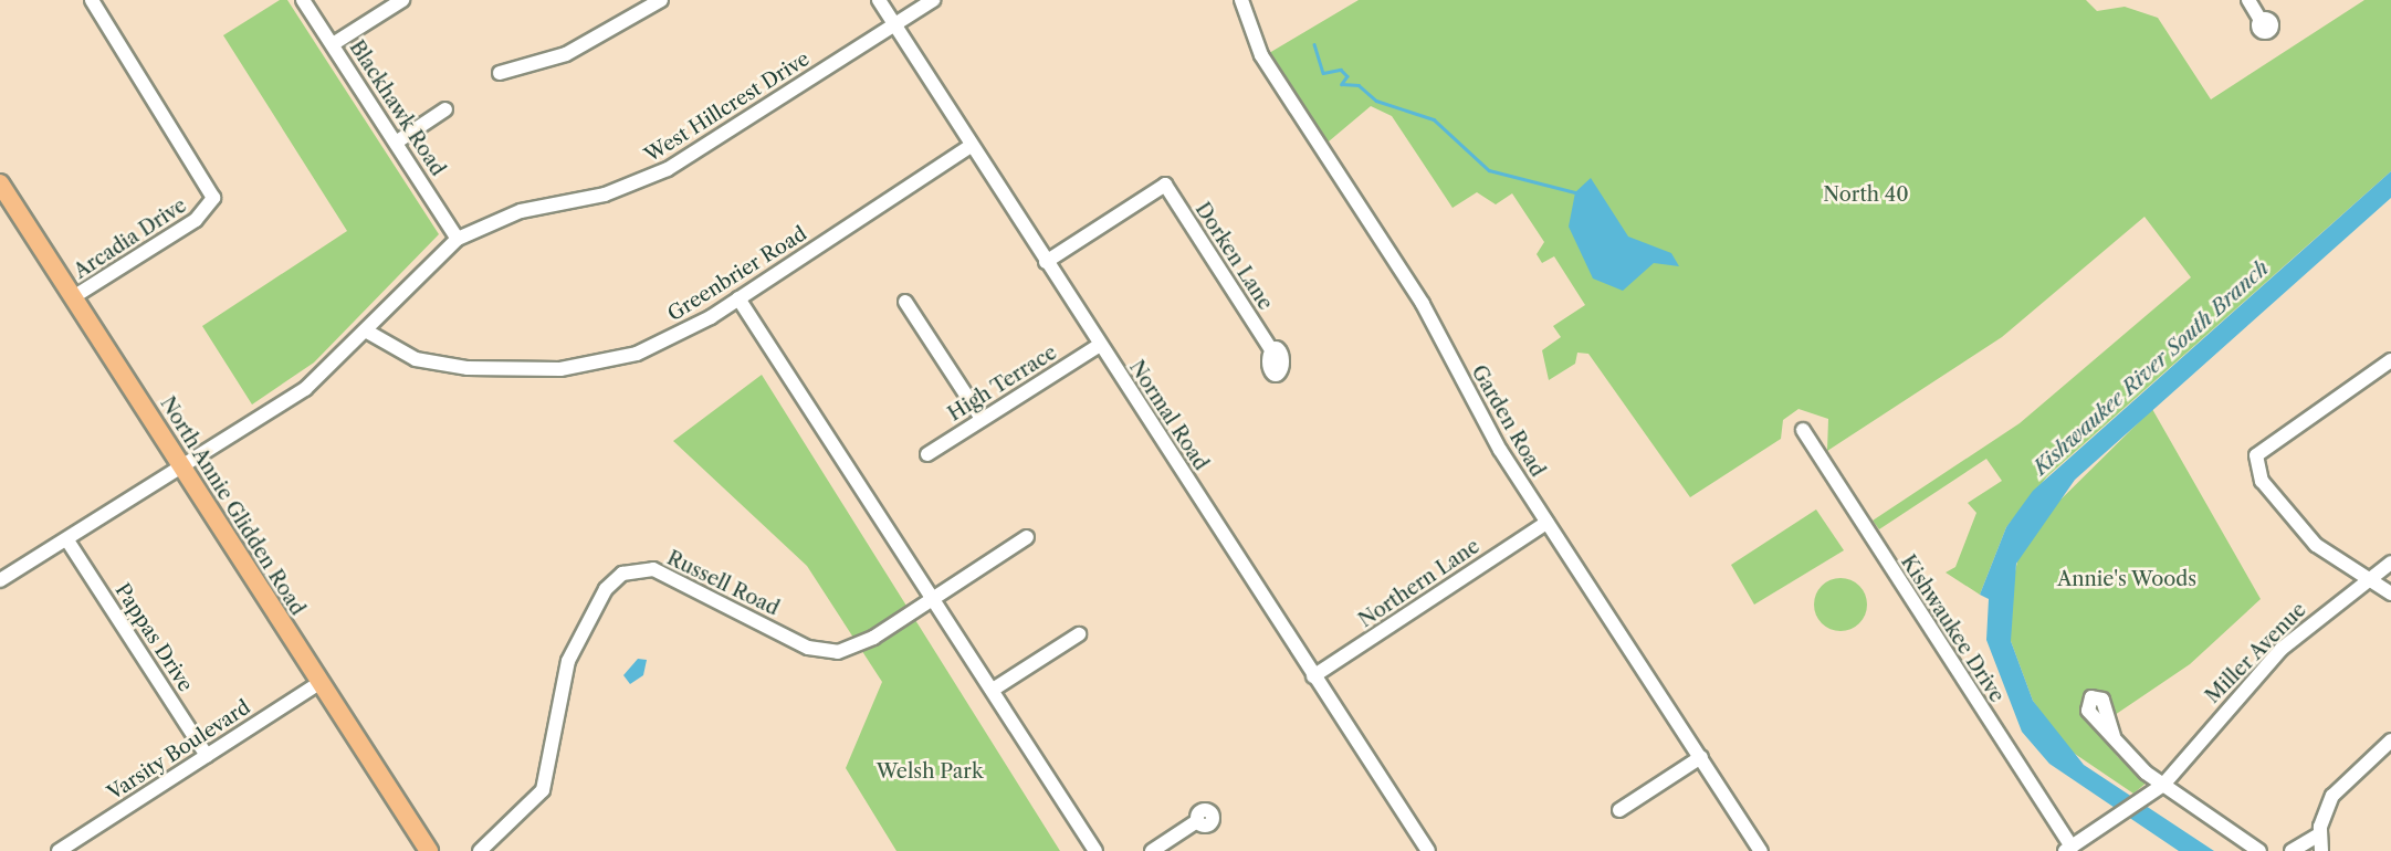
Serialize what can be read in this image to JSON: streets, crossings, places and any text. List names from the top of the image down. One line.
{"streets":{"main road":["North Annie Glidden Road"],"street":["West Hillcrest Drive","Blackhawk Road","Arcadia Drive","Dorken Lane","Greenbrier Road","High Terrace","Normal Road","Garden Road","Russell Road","Northern Lane","Kishwaukee Drive","Pappas Drive","Miller Avenue","Varsity Boulevard"]},"crossings":[["West Hillcrest Drive","Blackhawk Road"],["West Hillcrest Drive","Greenbrier Road"],["West Hillcrest Drive","Normal Road"],["West Hillcrest Drive","North Annie Glidden Road"],["West Hillcrest Drive","Pappas Drive"],["Arcadia Drive","North Annie Glidden Road"],["Dorken Lane","Normal Road"],["Greenbrier Road","Normal Road"],["High Terrace","Normal Road"],["Normal Road","Northern Lane"],["Garden Road","Northern Lane"],["North Annie Glidden Road","Varsity Boulevard"],["Kishwaukee Drive","Miller Avenue"],["Pappas Drive","Varsity Boulevard"]],"water":["Kishwaukee River South Branch"],"parks":["North 40","Annie's Woods","Welsh Park"]}
